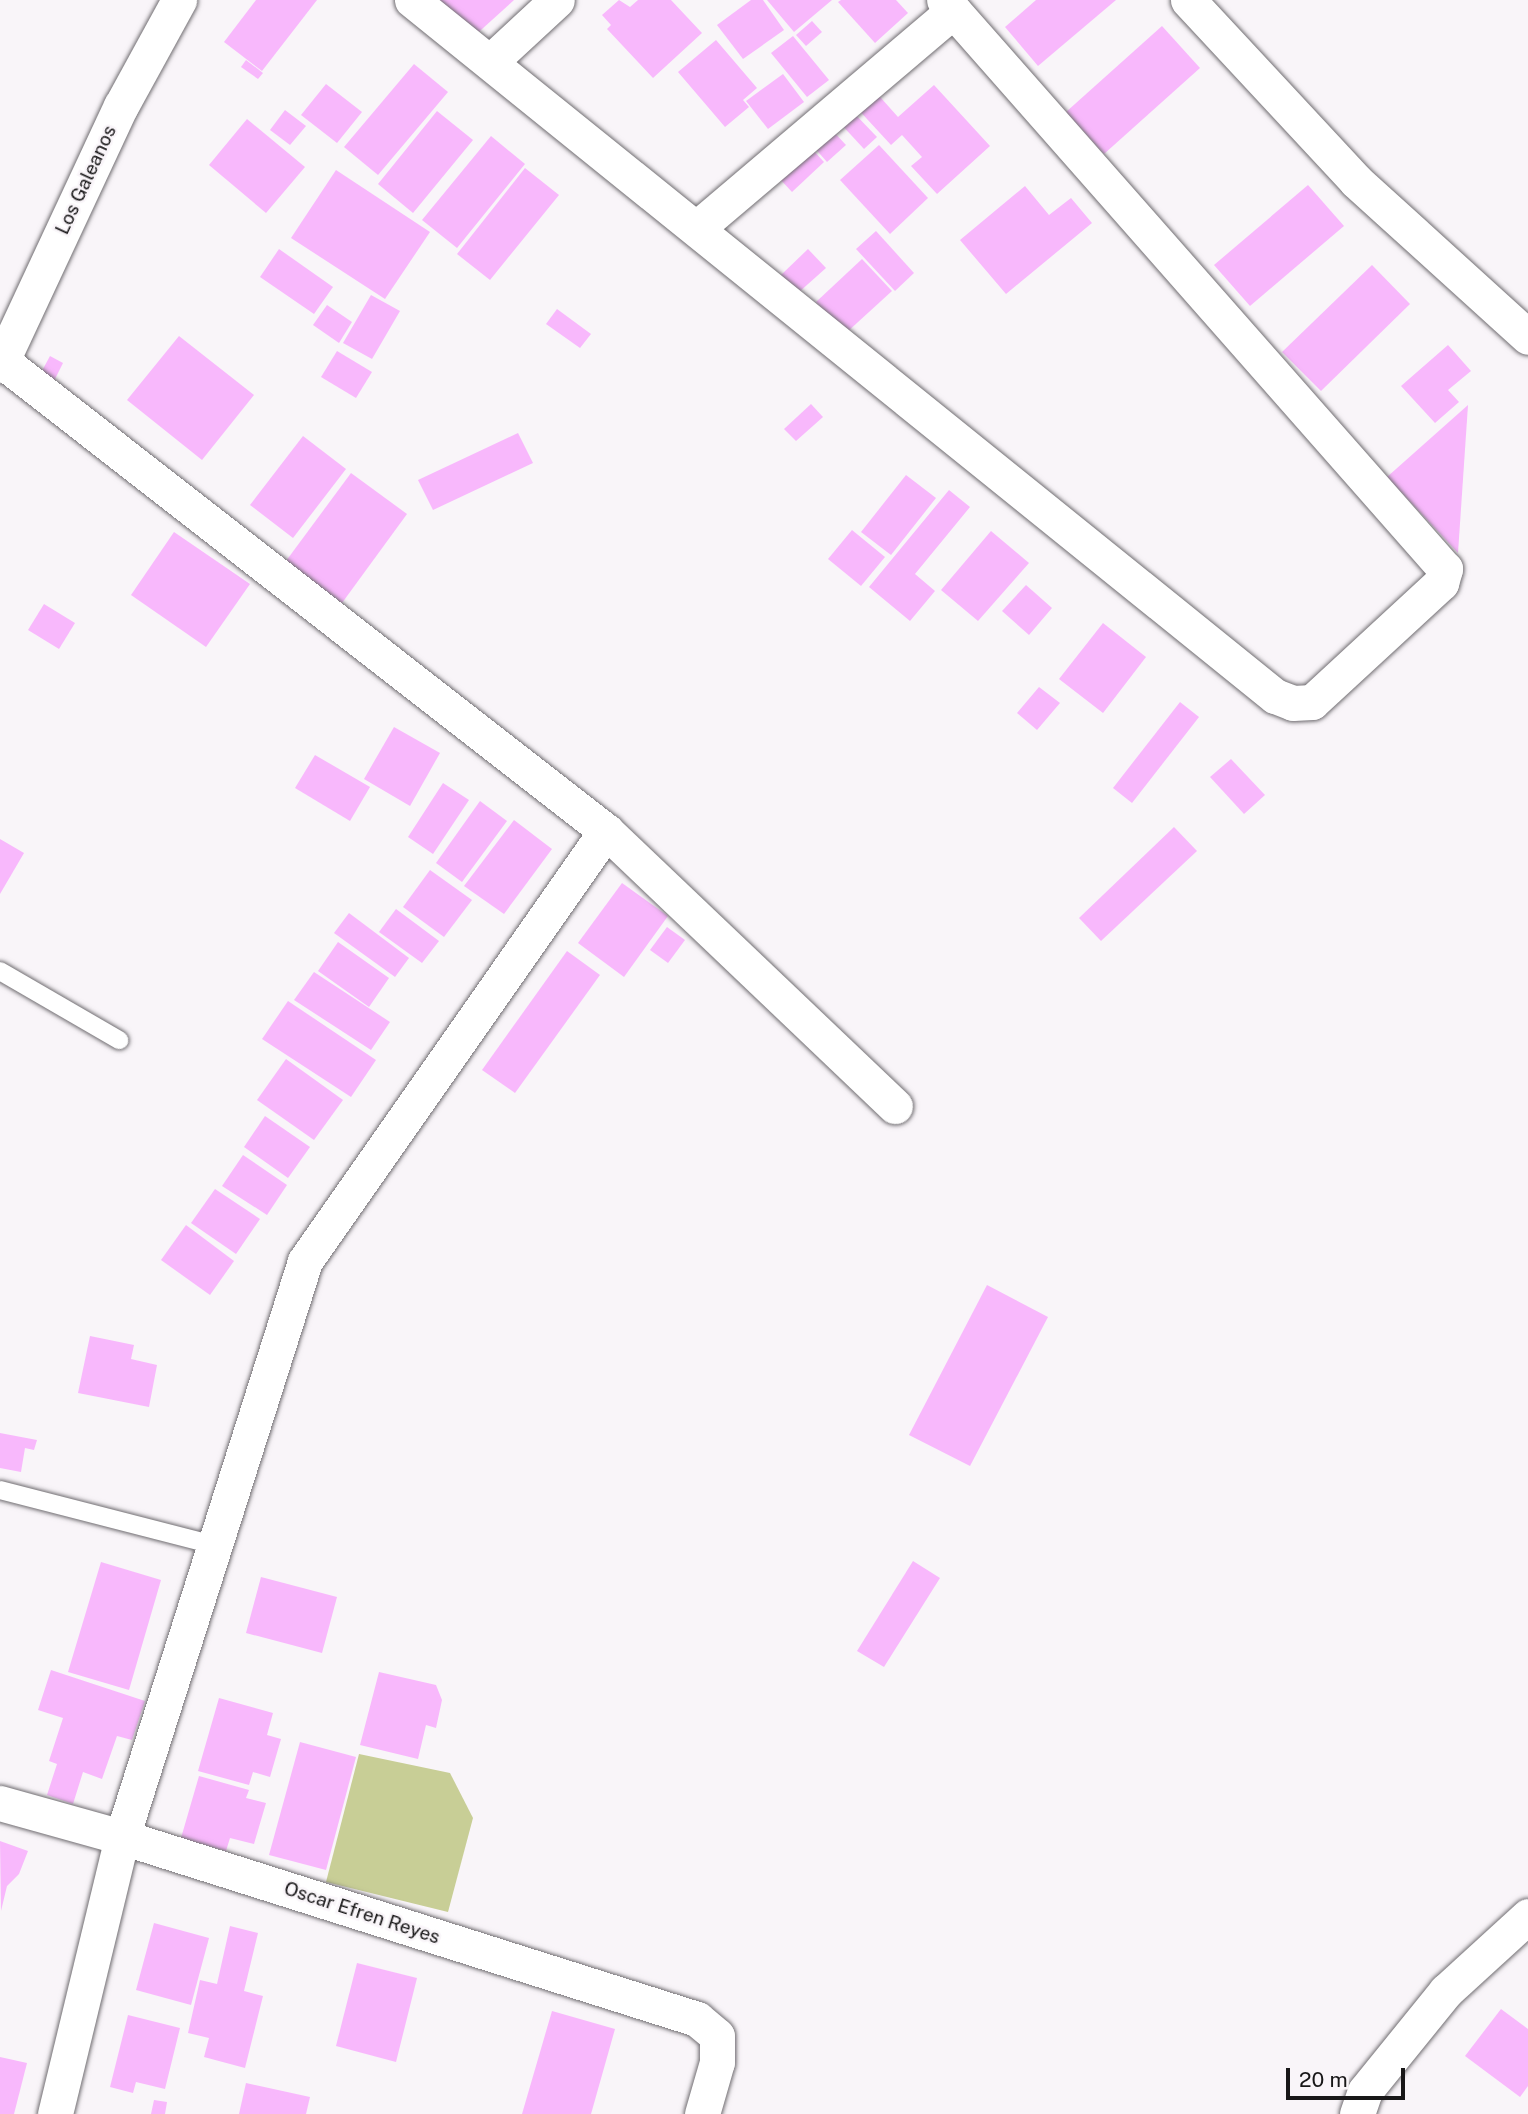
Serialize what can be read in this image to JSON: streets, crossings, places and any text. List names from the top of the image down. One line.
{"streets":{"street":["Los Galeanos","Oscar Efren Reyes"]},"scale_bar":"20 m"}
